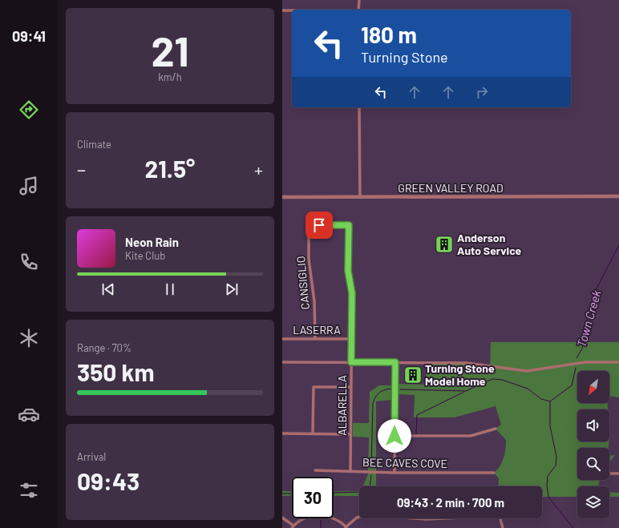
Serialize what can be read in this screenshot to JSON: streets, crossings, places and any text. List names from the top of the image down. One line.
{"streets":{"street":["GREEN VALLEY ROAD","CANSIGLIO","LASERRA","ALBARELLA","BEE CAVES COVE"]},"crossings":[["CANSIGLIO","LASERRA"],["CANSIGLIO","ALBARELLA"],["LASERRA","ALBARELLA"],["ALBARELLA","BEE CAVES COVE"]],"water":["Town Creek"],"places":{"building":["Anderson Auto Service","Turning Stone Model Home"]},"north":"bottom left","page":{"tabs":"09:41","tile":[["21","km/h"],"Climate",["Range · 70%","350 km"],["Arrival","09:43"]],"turn":["180 m","Turning Stone"],"heat":["−","21.5°","+"],"song":["Neon Rain","Kite Club"],"limit":"30","trip":"09:43 · 2 min · 700 m"}}
